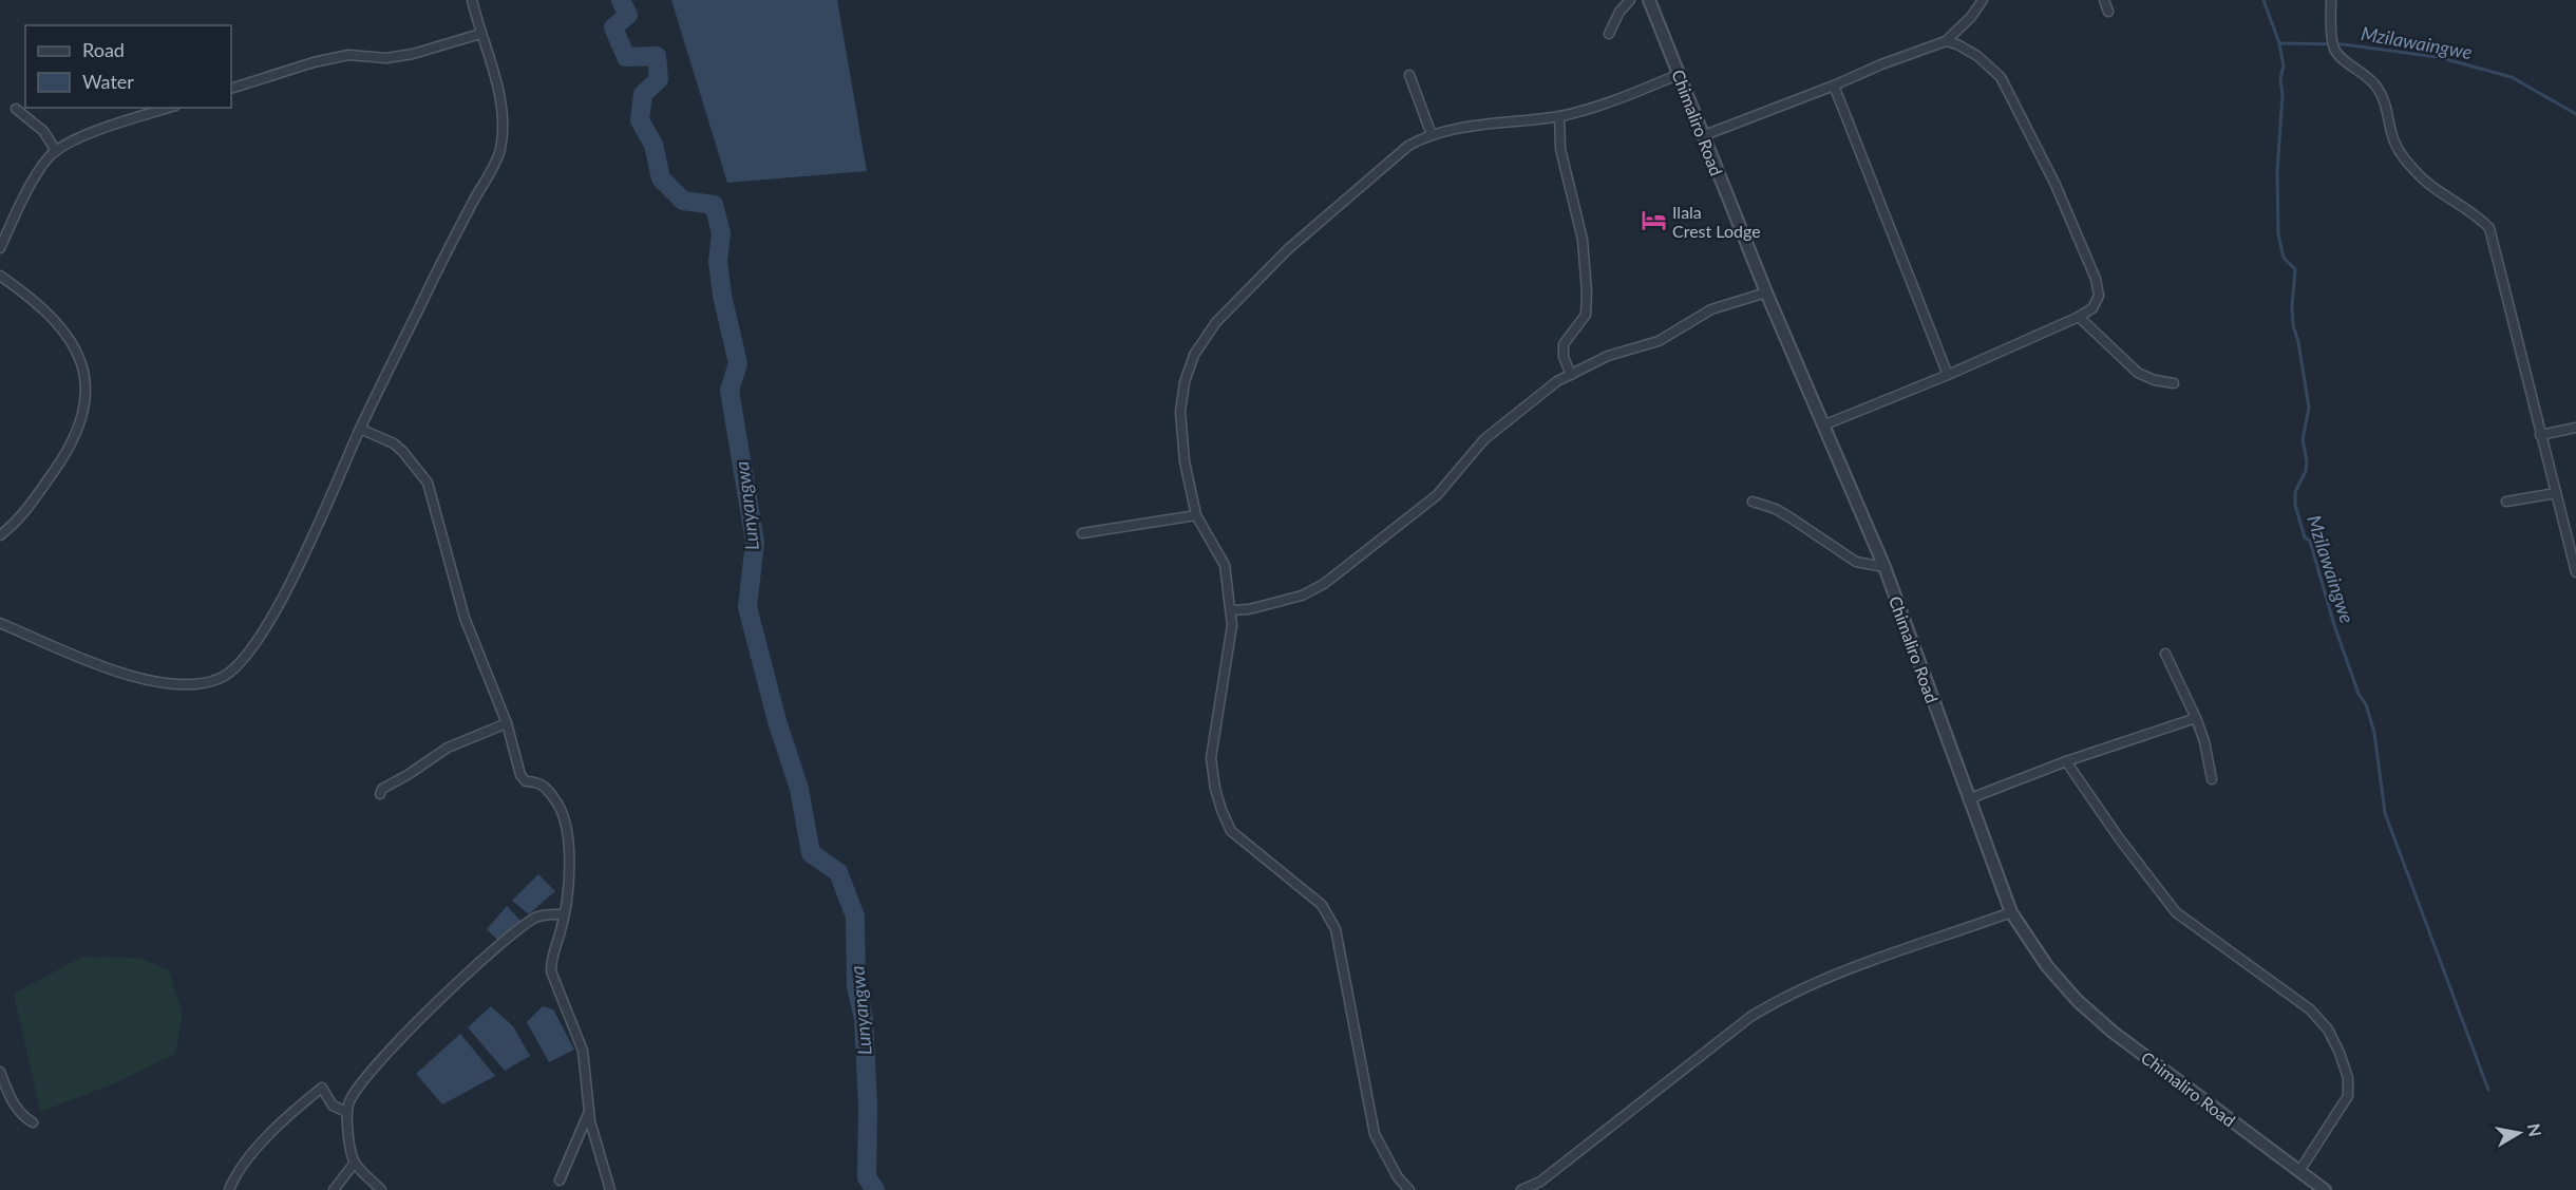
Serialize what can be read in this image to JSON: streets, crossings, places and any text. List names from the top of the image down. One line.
{"streets":{"street":["Chimaliro Road"]},"water":["Mzilawaingwe","Lunyangwa"],"places":{"hotel":["Ilala Crest Lodge"]},"legend":["Road","Water"],"north":"right"}
